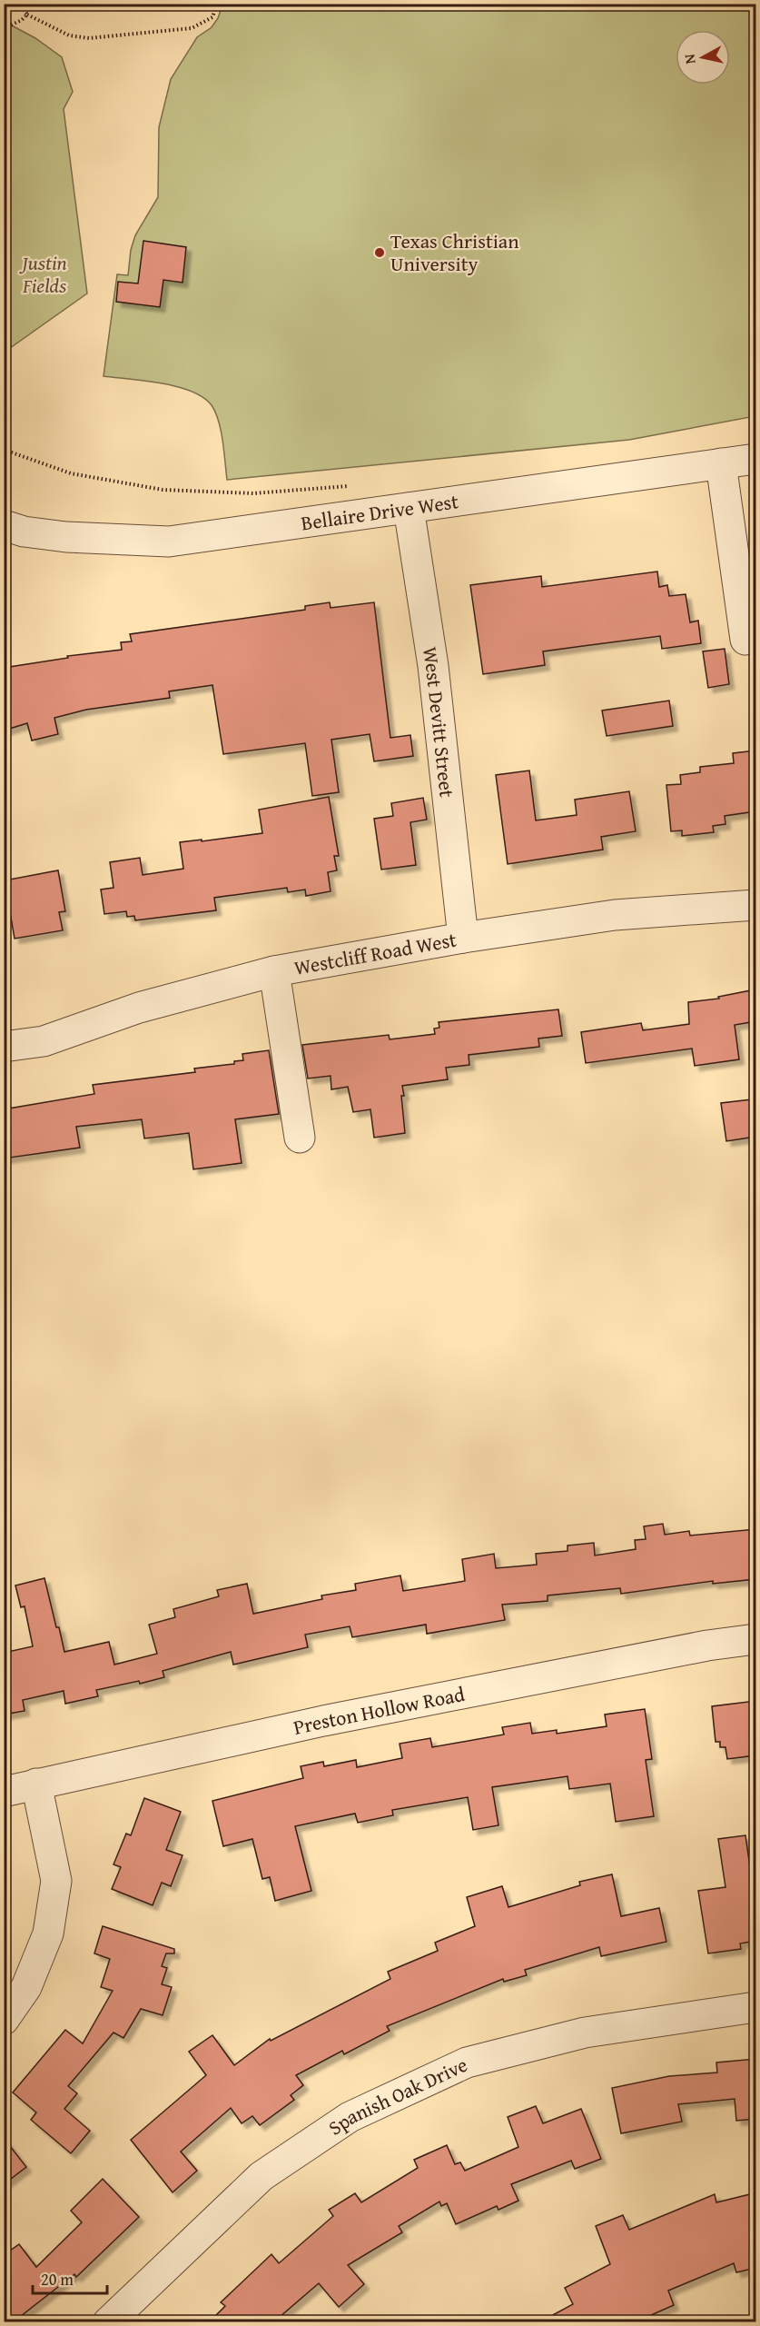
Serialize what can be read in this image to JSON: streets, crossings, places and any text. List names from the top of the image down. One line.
{"streets":{"street":["Bellaire Drive West","West Devitt Street","Westcliff Road West","Preston Hollow Road","Spanish Oak Drive"]},"crossings":[["Bellaire Drive West","West Devitt Street"],["West Devitt Street","Westcliff Road West"]],"parks":["Justin Fields"],"places":["Texas Christian University"],"scale_bar":"20 m","north":"left"}
